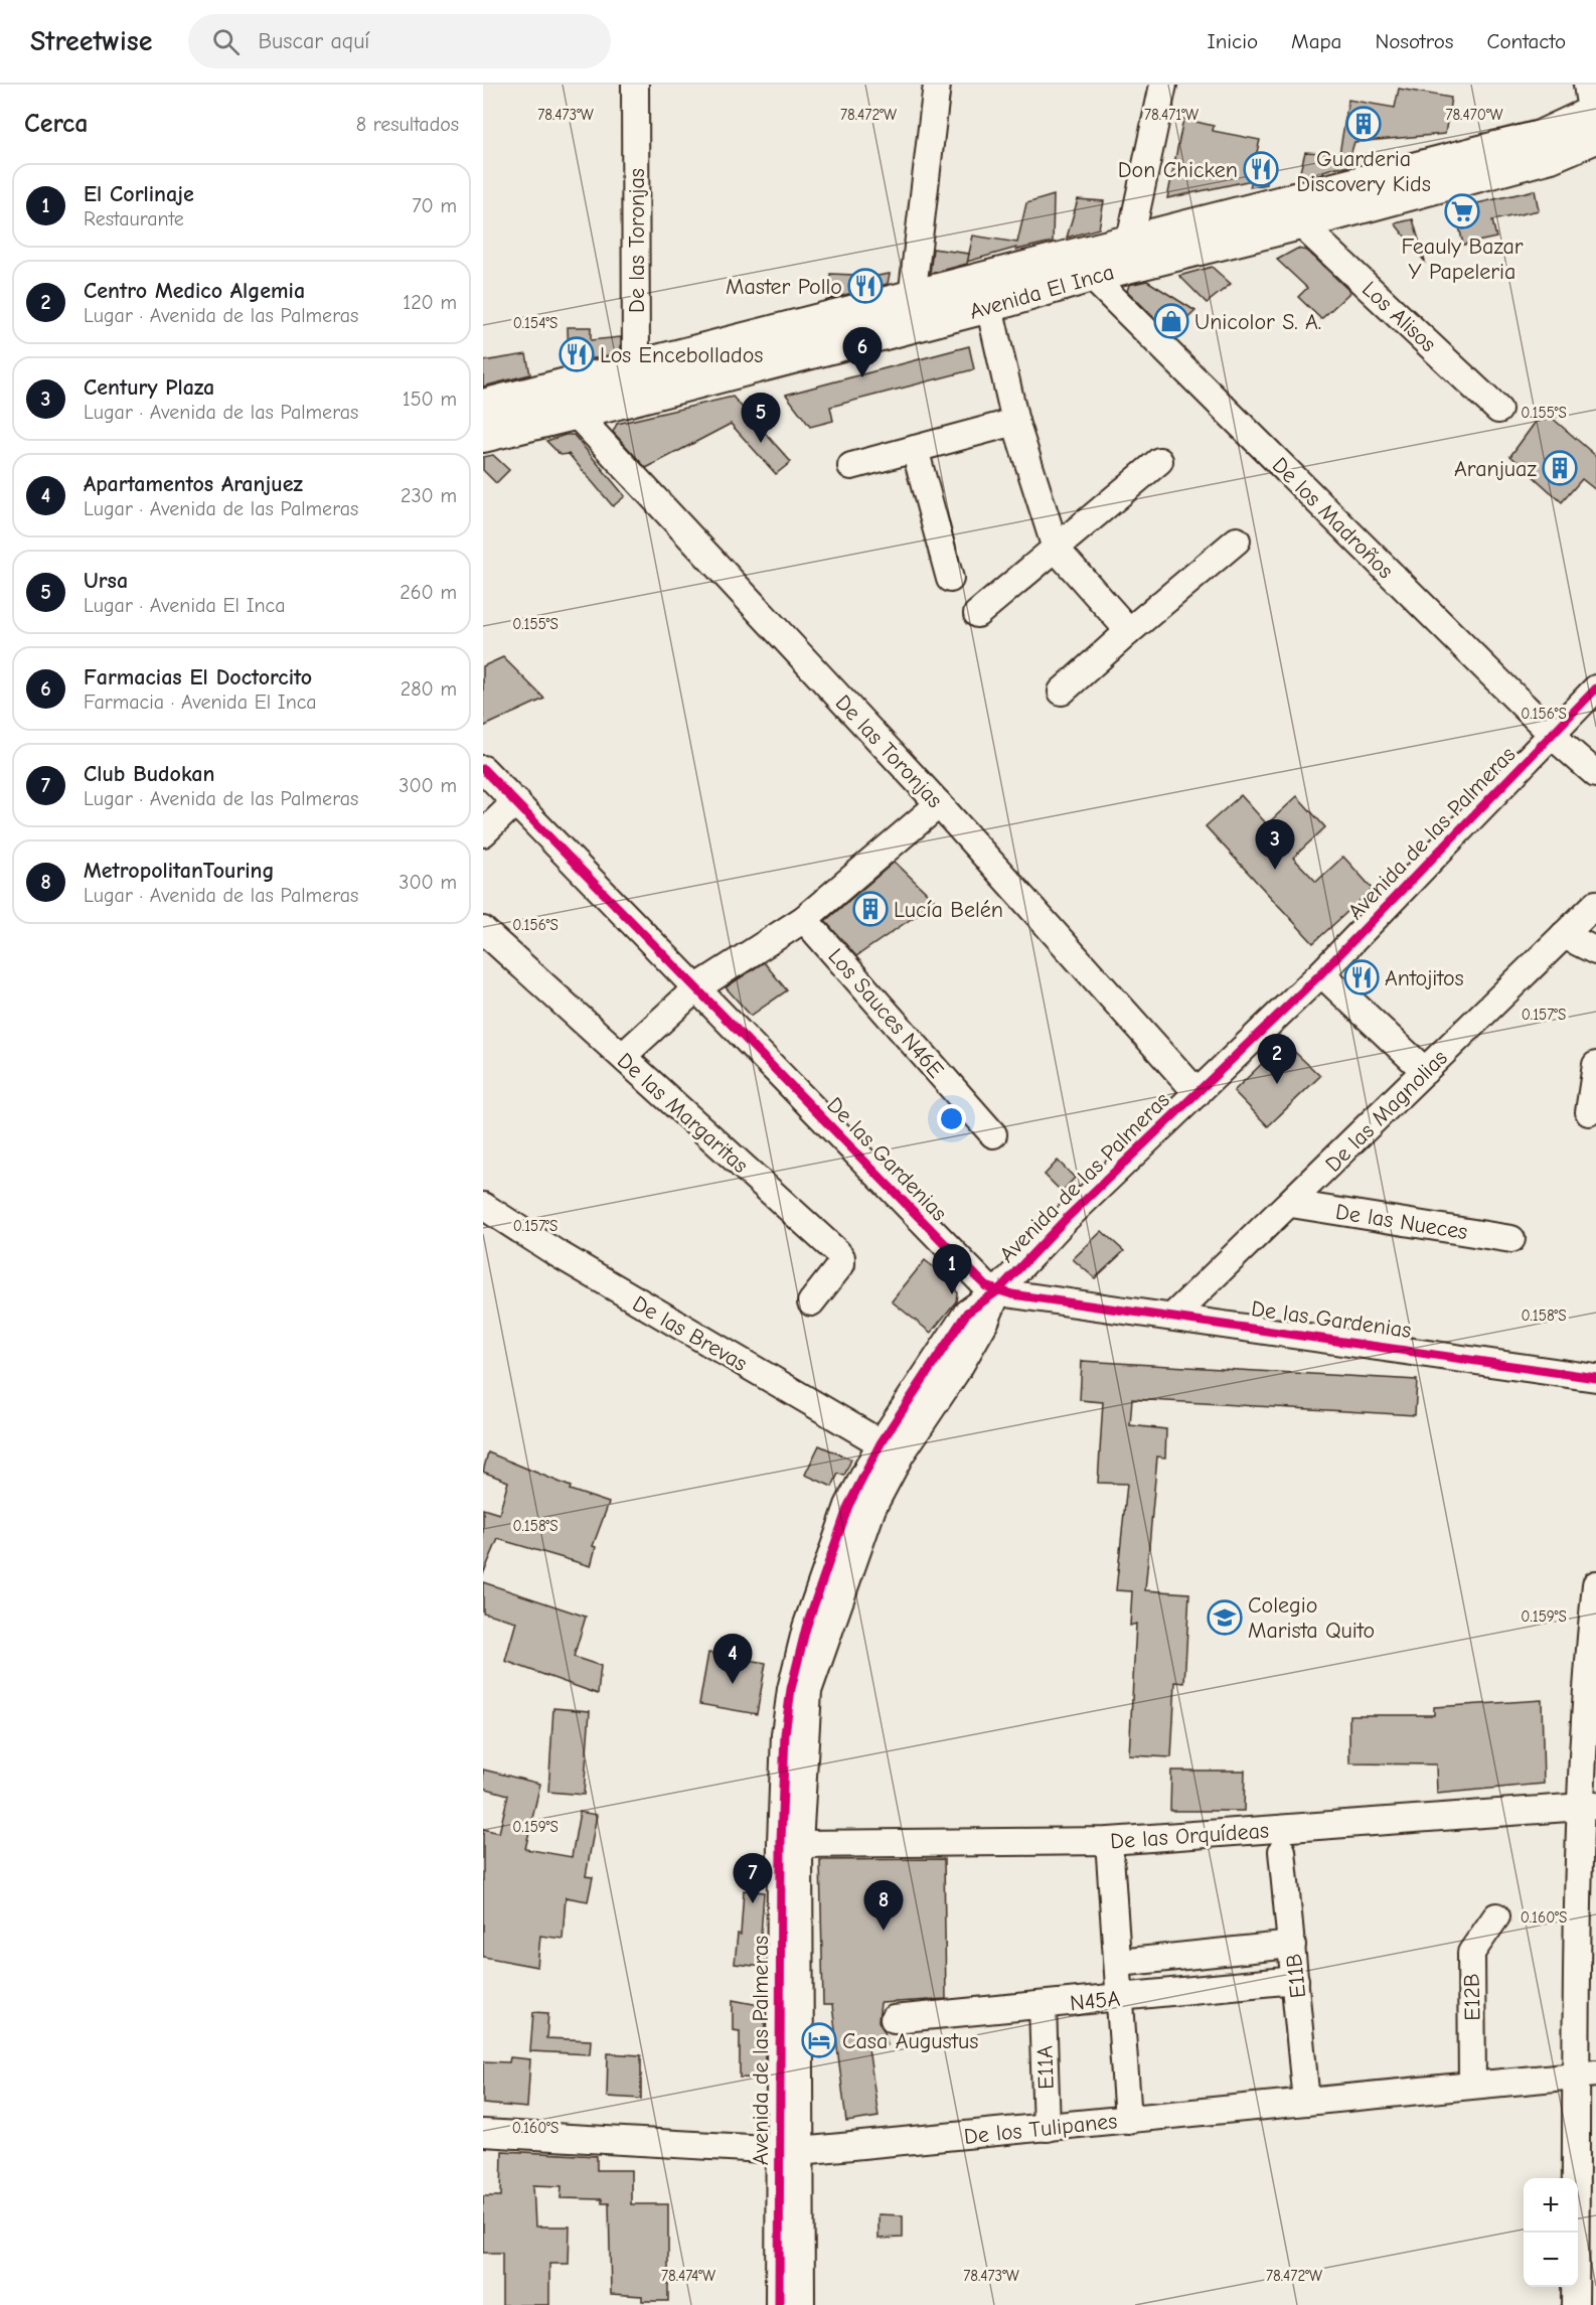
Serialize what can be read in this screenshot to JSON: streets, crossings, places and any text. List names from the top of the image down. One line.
{"streets":{"main road":["Avenida El Inca"],"street":["De las Toronjas","Los Alisos","De los Madroños","Avenida de las Palmeras","Los Sauces N46E","De las Magnolias","De las Margaritas","De las Gardenias","De las Nueces","De las Brevas","De las Orquídeas","E11B","E12B","N45A","E11A","De los Tulipanes"]},"crossings":[["De las Toronjas","Avenida El Inca"],["De las Toronjas","Avenida de las Palmeras"],["Avenida El Inca","Los Alisos"],["Avenida El Inca","De los Madroños"],["De los Madroños","Avenida de las Palmeras"],["Avenida de las Palmeras","De las Gardenias"],["Avenida de las Palmeras","De las Brevas"],["Avenida de las Palmeras","De las Orquídeas"],["Avenida de las Palmeras","De los Tulipanes"],["De las Magnolias","De las Gardenias"],["De las Magnolias","De las Nueces"],["E11B","N45A"],["E11B","De los Tulipanes"],["E12B","De los Tulipanes"],["N45A","E11A"],["E11A","De los Tulipanes"]],"places":{"building":["Guarderia Discovery Kids","Aranjuaz","Lucía Belén"],"restaurant":["Don Chicken","Master Pollo","Los Encebollados","Antojitos"],"supermarket":["Feauly Bazar Y Papeleria"],"shop":["Unicolor S. A."],"school or university":["Colegio Marista Quito"],"hotel":["Casa Augustus"]},"page":{"header":"Streetwise","search":"Buscar aquí","nav":["Inicio","Mapa","Nosotros","Contacto"],"heading":["Cerca","8 resultados"],"list":[{"mark":"1","name":"El Corlinaje","note":"Restaurante","value":"70 m"},{"mark":"2","name":"Centro Medico Algemia","note":"Lugar · Avenida de las Palmeras","value":"120 m"},{"mark":"3","name":"Century Plaza","note":"Lugar · Avenida de las Palmeras","value":"150 m"},{"mark":"4","name":"Apartamentos Aranjuez","note":"Lugar · Avenida de las Palmeras","value":"230 m"},{"mark":"5","name":"Ursa","note":"Lugar · Avenida El Inca","value":"260 m"},{"mark":"6","name":"Farmacias El Doctorcito","note":"Farmacia · Avenida El Inca","value":"280 m"},{"mark":"7","name":"Club Budokan","note":"Lugar · Avenida de las Palmeras","value":"300 m"},{"mark":"8","name":"MetropolitanTouring","note":"Lugar · Avenida de las Palmeras","value":"300 m"}],"pins":["6","5","3","2","1","4","7","8"],"map_buttons":["+","−"]},"coordinates":["78.473°W","78.471°W","78.470°W","78.472°W","0.154°S","0.155°S","0.156°S","0.157°S","0.158°S","0.159°S","0.160°S","78.474°W"]}
